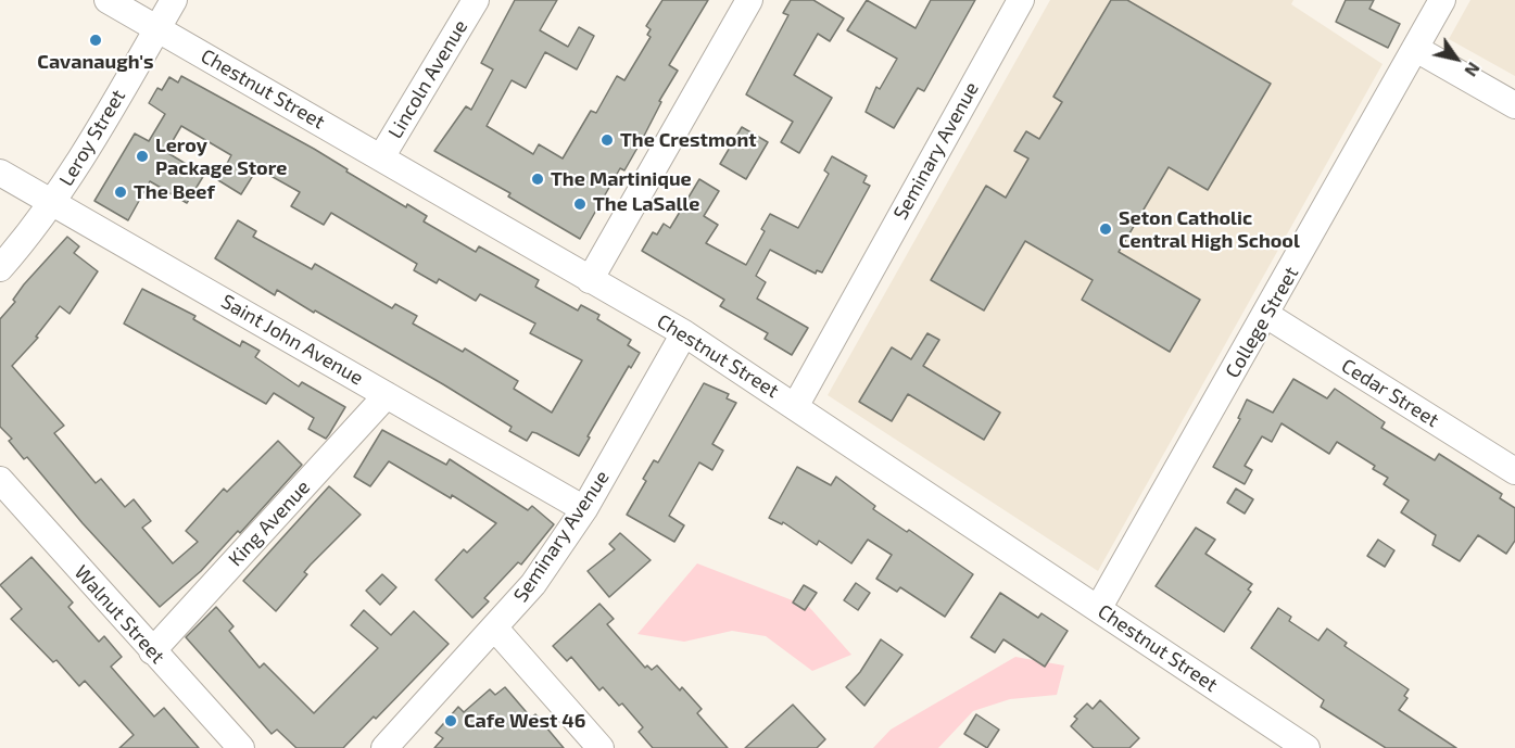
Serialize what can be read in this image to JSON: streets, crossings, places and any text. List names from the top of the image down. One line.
{"streets":{"street":["Lincoln Avenue","Chestnut Street","Leroy Street","Seminary Avenue","College Street","Saint John Avenue","Cedar Street","King Avenue","Walnut Street"]},"crossings":[["Lincoln Avenue","Chestnut Street"],["Chestnut Street","Leroy Street"],["Chestnut Street","Seminary Avenue"],["Chestnut Street","College Street"],["Leroy Street","Saint John Avenue"],["Seminary Avenue","Saint John Avenue"],["College Street","Cedar Street"],["Saint John Avenue","King Avenue"],["King Avenue","Walnut Street"]],"places":["Cavanaugh's","The Crestmont","Leroy Package Store","The Martinique","The Beef","The LaSalle","Seton Catholic Central High School","Cafe West 46"],"north":"bottom right"}
